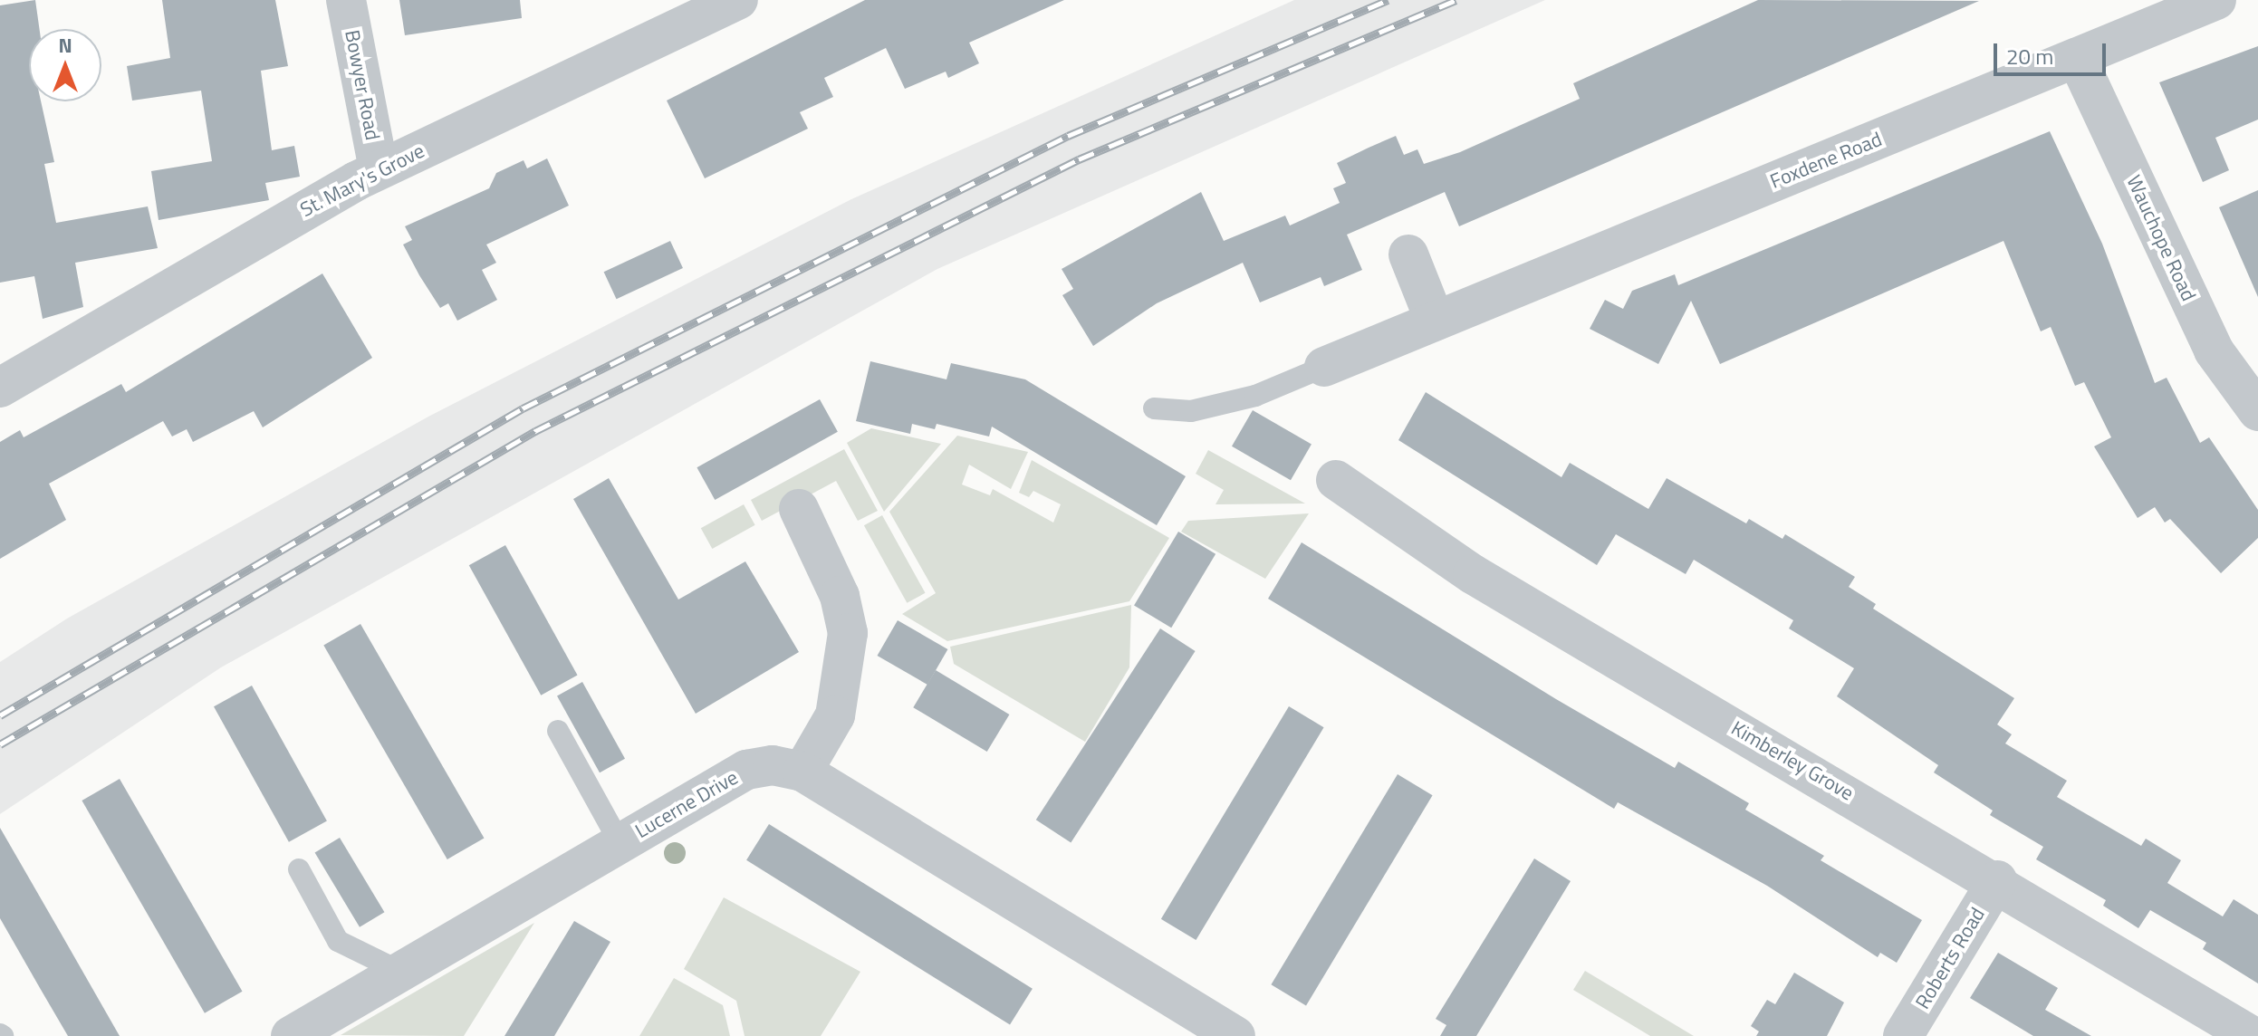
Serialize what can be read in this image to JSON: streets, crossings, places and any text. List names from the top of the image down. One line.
{"streets":{"street":["Bowyer Road","Foxdene Road","St. Mary's Grove","Wauchope Road","Kimberley Grove","Lucerne Drive","Roberts Road"]},"crossings":[["Bowyer Road","St. Mary's Grove"],["Foxdene Road","Wauchope Road"],["Kimberley Grove","Roberts Road"]],"scale_bar":"20 m","north":"top"}
